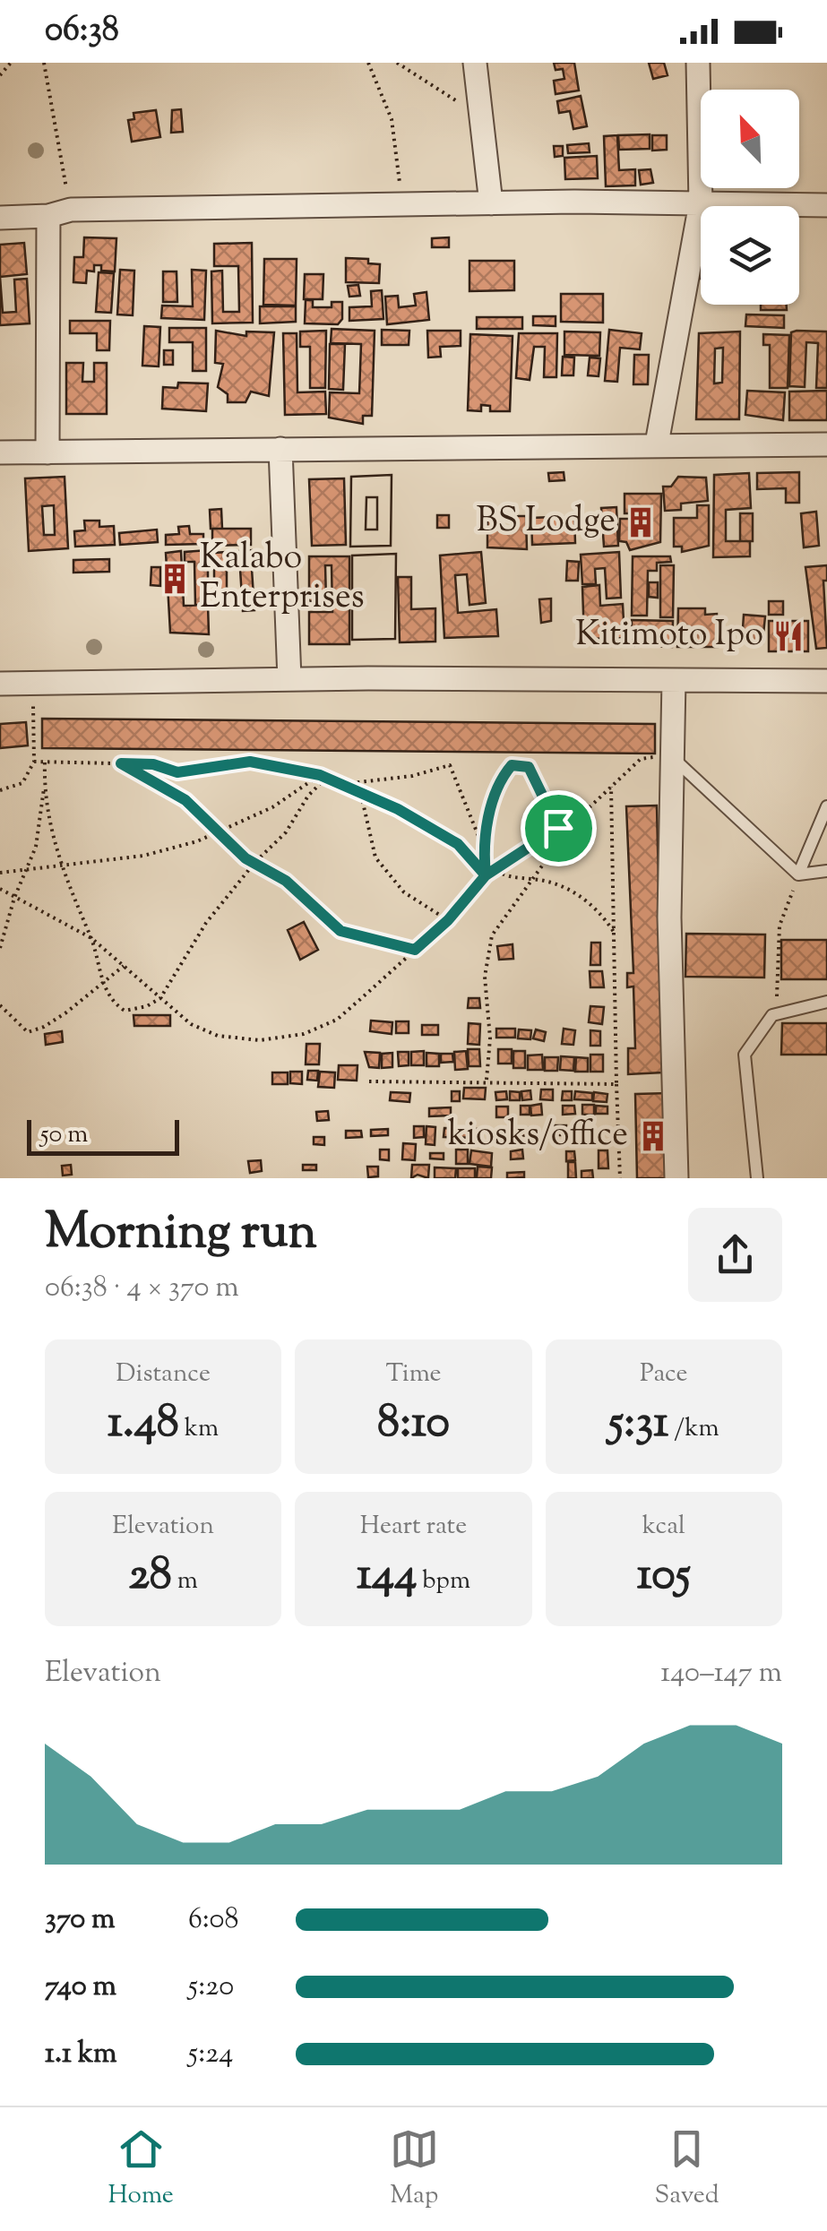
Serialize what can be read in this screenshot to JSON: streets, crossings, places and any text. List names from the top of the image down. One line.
{"places":{"building":["BS Lodge","Kalabo Enterprises","kiosks/office"],"restaurant":["Kitimoto Ipo"]},"scale_bar":"50 m","north":"top left","page":{"status":"06:38","scale":"50 m","heading":["Morning run","06:38 · 4 × 370 m"],"stats":[["Distance","1.48 km"],["Time","8:10"],["Pace","5:31 /km"],["Elevation","28 m"],["Heart rate","144 bpm"],["kcal","105"]],"chart":["Elevation","140–147 m"],"list":[{"name":"370 m","note":"6:08"},{"name":"740 m","note":"5:20"},{"name":"1.1 km","note":"5:24"}],"tabs":["Home","Map","Saved"]}}
